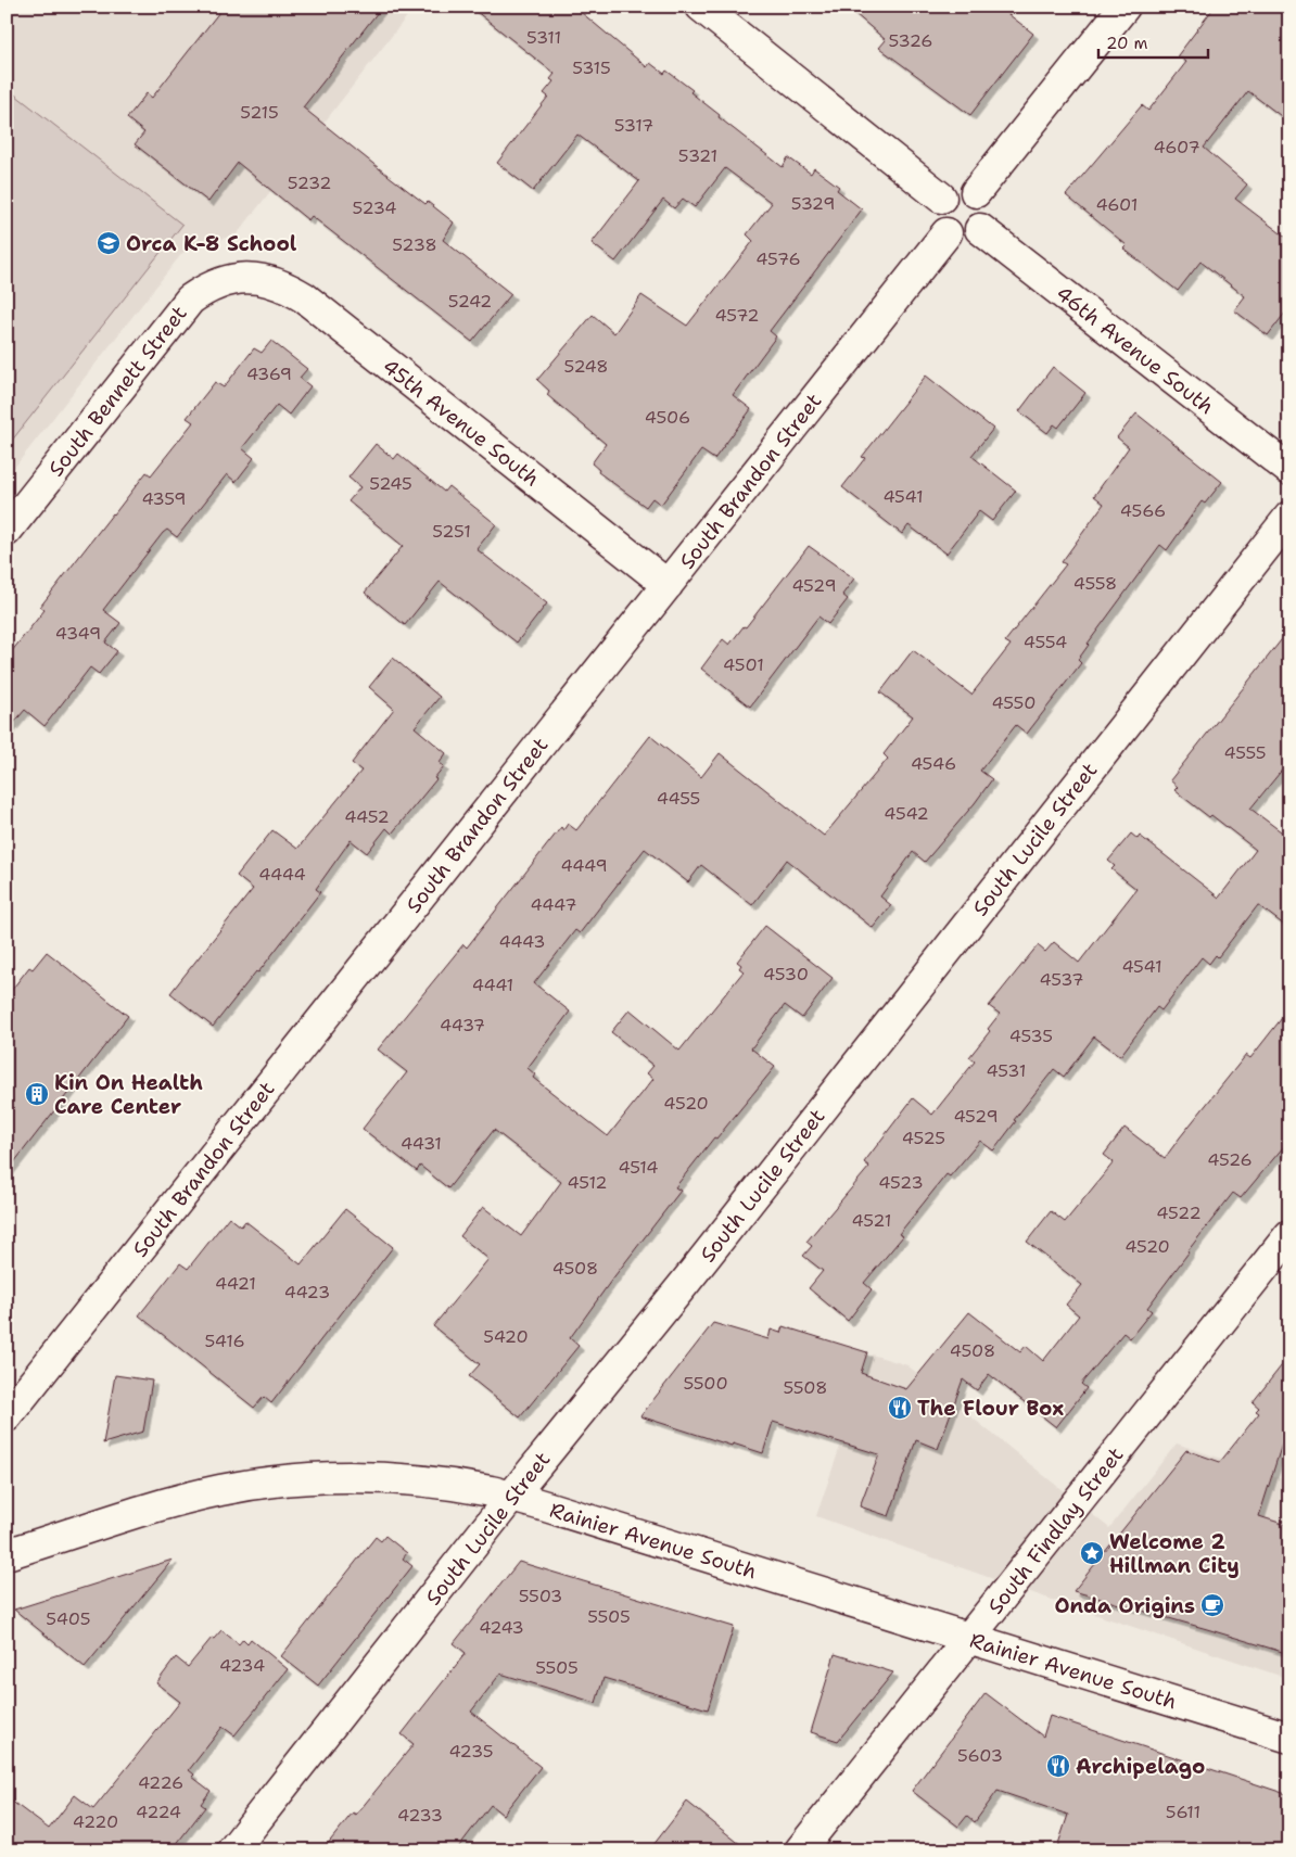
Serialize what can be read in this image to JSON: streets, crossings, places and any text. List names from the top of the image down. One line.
{"streets":{"street":["46th Avenue South","South Bennett Street","45th Avenue South","South Brandon Street","South Lucile Street","South Findlay Street","Rainier Avenue South"]},"crossings":[["46th Avenue South","South Brandon Street"],["South Bennett Street","45th Avenue South"],["45th Avenue South","South Brandon Street"],["South Lucile Street","Rainier Avenue South"],["South Findlay Street","Rainier Avenue South"]],"places":{"school or university":["Orca K-8 School"],"building":["Kin On Health Care Center"],"restaurant":["The Flour Box","Archipelago"],"place":["Welcome 2 Hillman City"],"cafe":["Onda Origins"]},"house_numbers":["5311","5326","5315","5215","5317","4607","5321","5232","5329","4601","5234","5238","4576","5242","4572","5248","4369","4506","5245","4541","4359","4566","5251","4558","4529","4349","4554","4501","4550","4555","4546","4455","4542","4452","4449","4444","4447","4443","4541","4530","4537","4441","4437","4535","4531","4520","4529","4525","4431","4526","4514","4512","4523","4522","4521","4520","4508","4421","4423","5420","5416","4508","5500","5508","5503","5505","5405","4243","4234","5505","4235","5603","4226","4224","5611","4233","4220"],"scale_bar":"20 m"}
